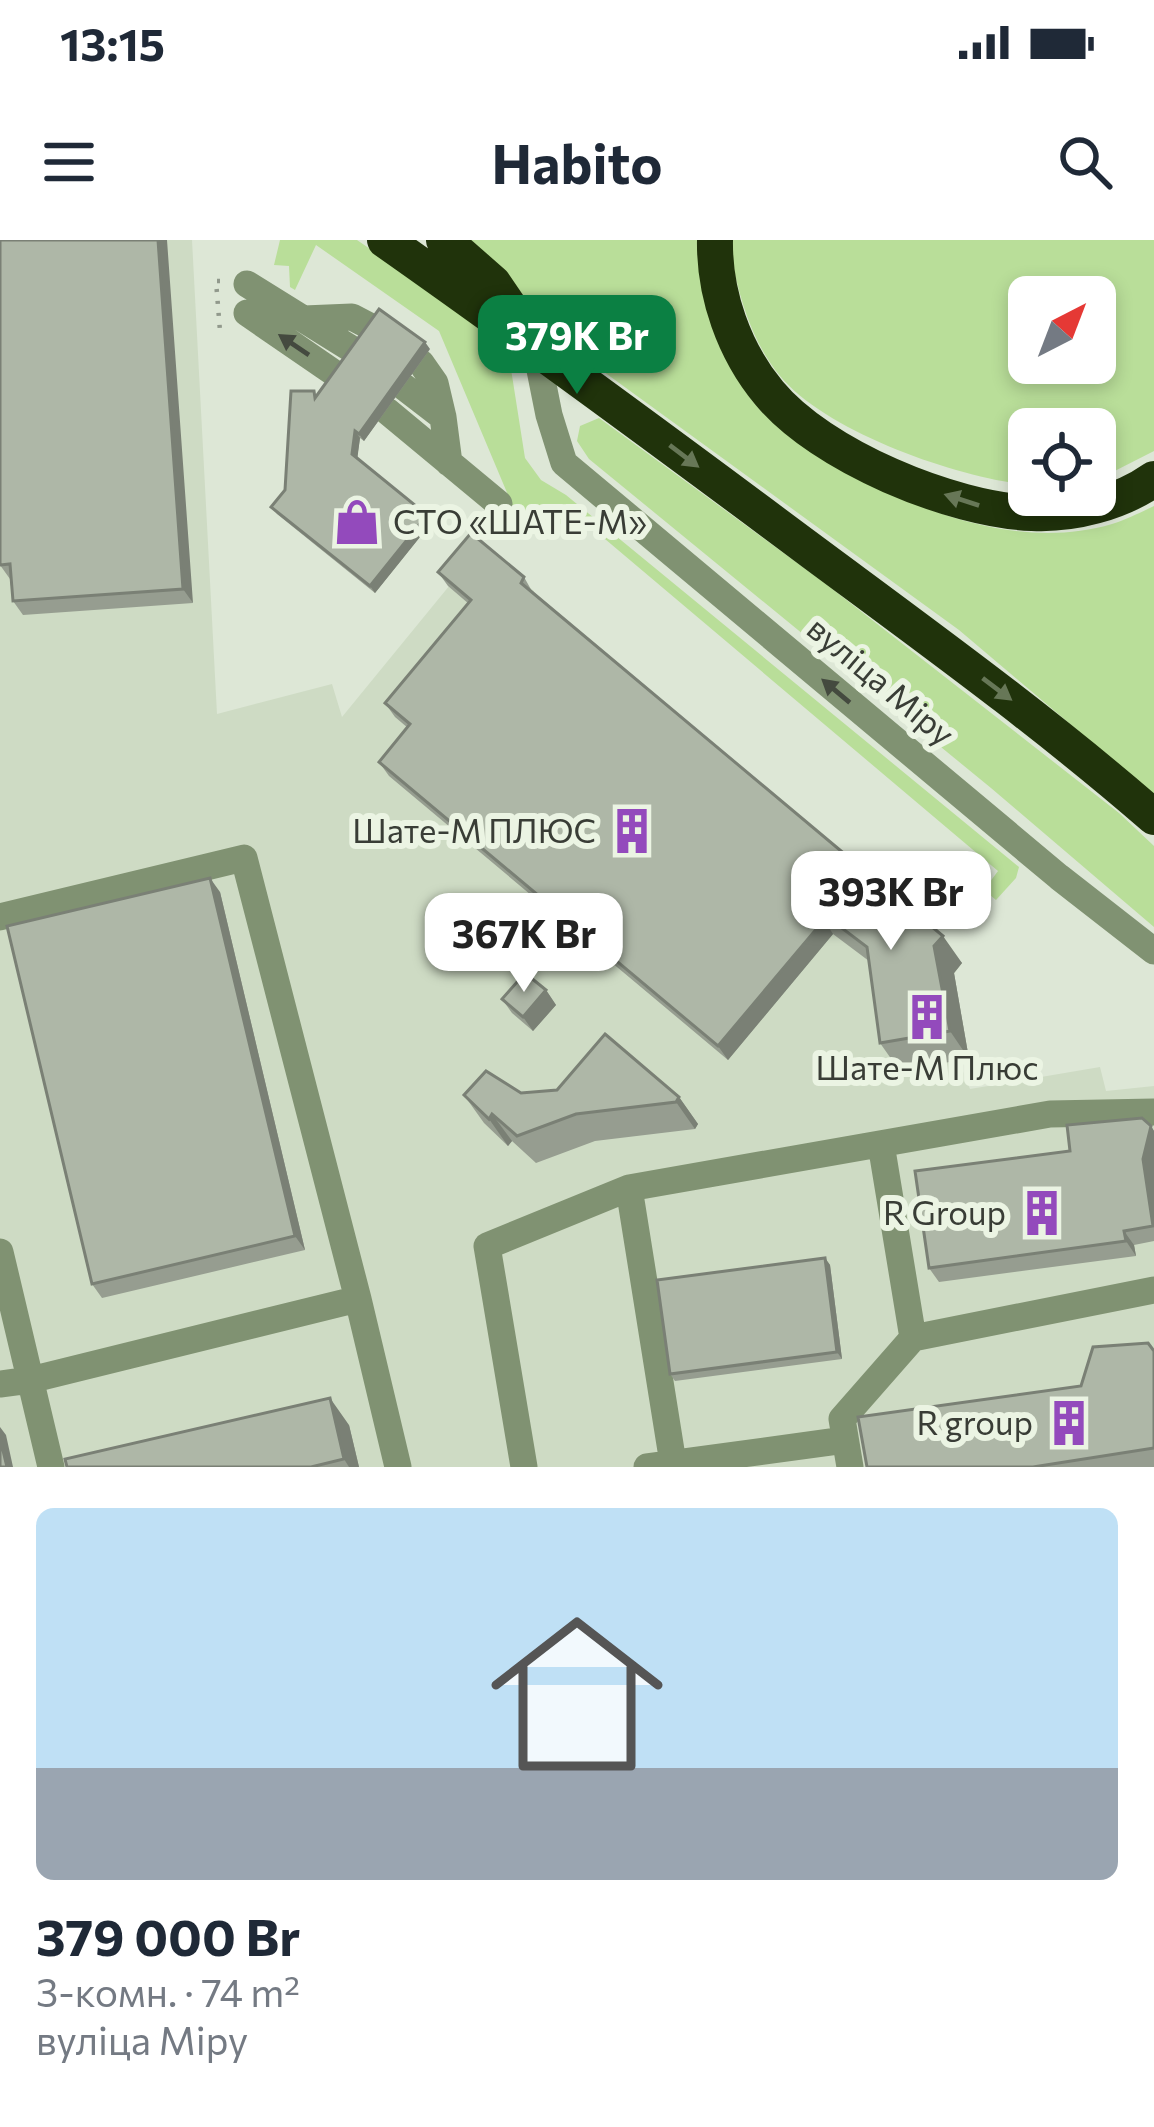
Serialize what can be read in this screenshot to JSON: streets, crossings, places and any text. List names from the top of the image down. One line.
{"streets":{"street":["вуліца Міру"]},"one_way":["вуліца Міру"],"places":{"shop":["СТО «ШАТЕ-М»"],"building":["Шате-М ПЛЮС","Шате-М Плюс","R Group","R group"]},"north":"top right","page":{"status":"13:15","header":"Habito","price":["379K Br","393K Br","367K Br"],"list":[{"name":"379 000 Br","note":"3-комн. · 74 m² · вуліца Міру"}]}}
